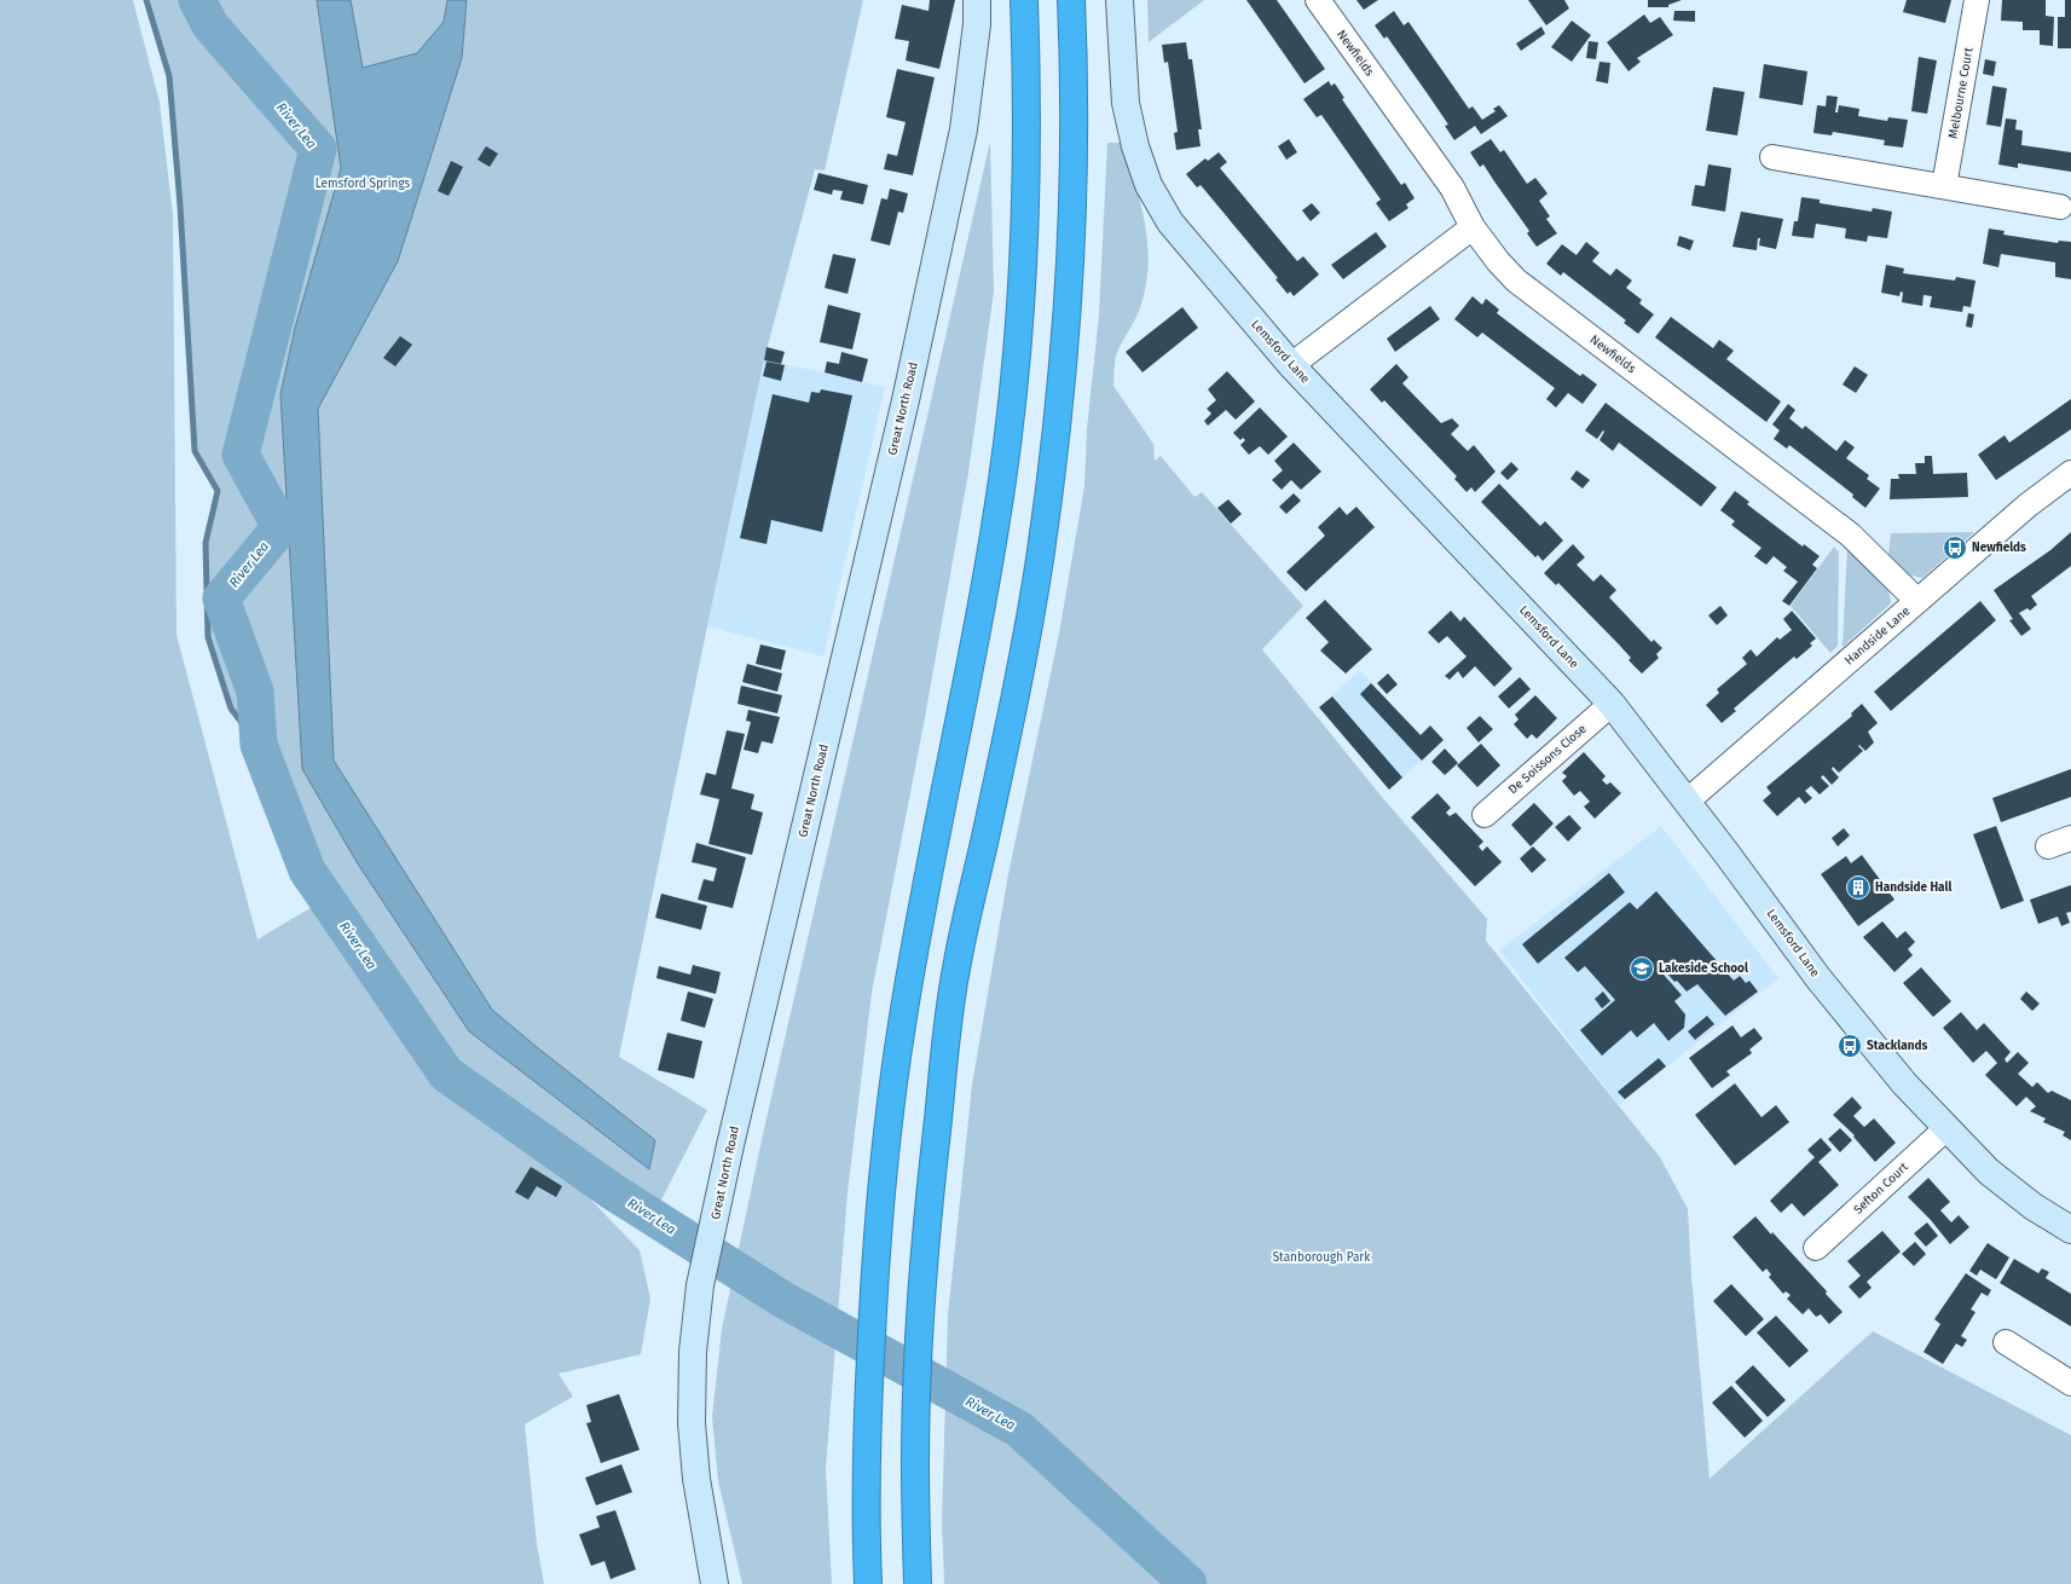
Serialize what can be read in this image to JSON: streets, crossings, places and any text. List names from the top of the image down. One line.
{"streets":{"main road":["Lemsford Lane","Great North Road"],"street":["Newfields","Melbourne Court","Handside Lane","De Soissons Close","Sefton Court"]},"crossings":[["Newfields","Handside Lane"],["Lemsford Lane","Handside Lane"],["Lemsford Lane","De Soissons Close"],["Lemsford Lane","Sefton Court"]],"water":["River Lea"],"parks":["Lemsford Springs","Stanborough Park"],"places":{"bus stop":["Newfields","Stacklands"],"building":["Handside Hall"],"school or university":["Lakeside School"]}}
